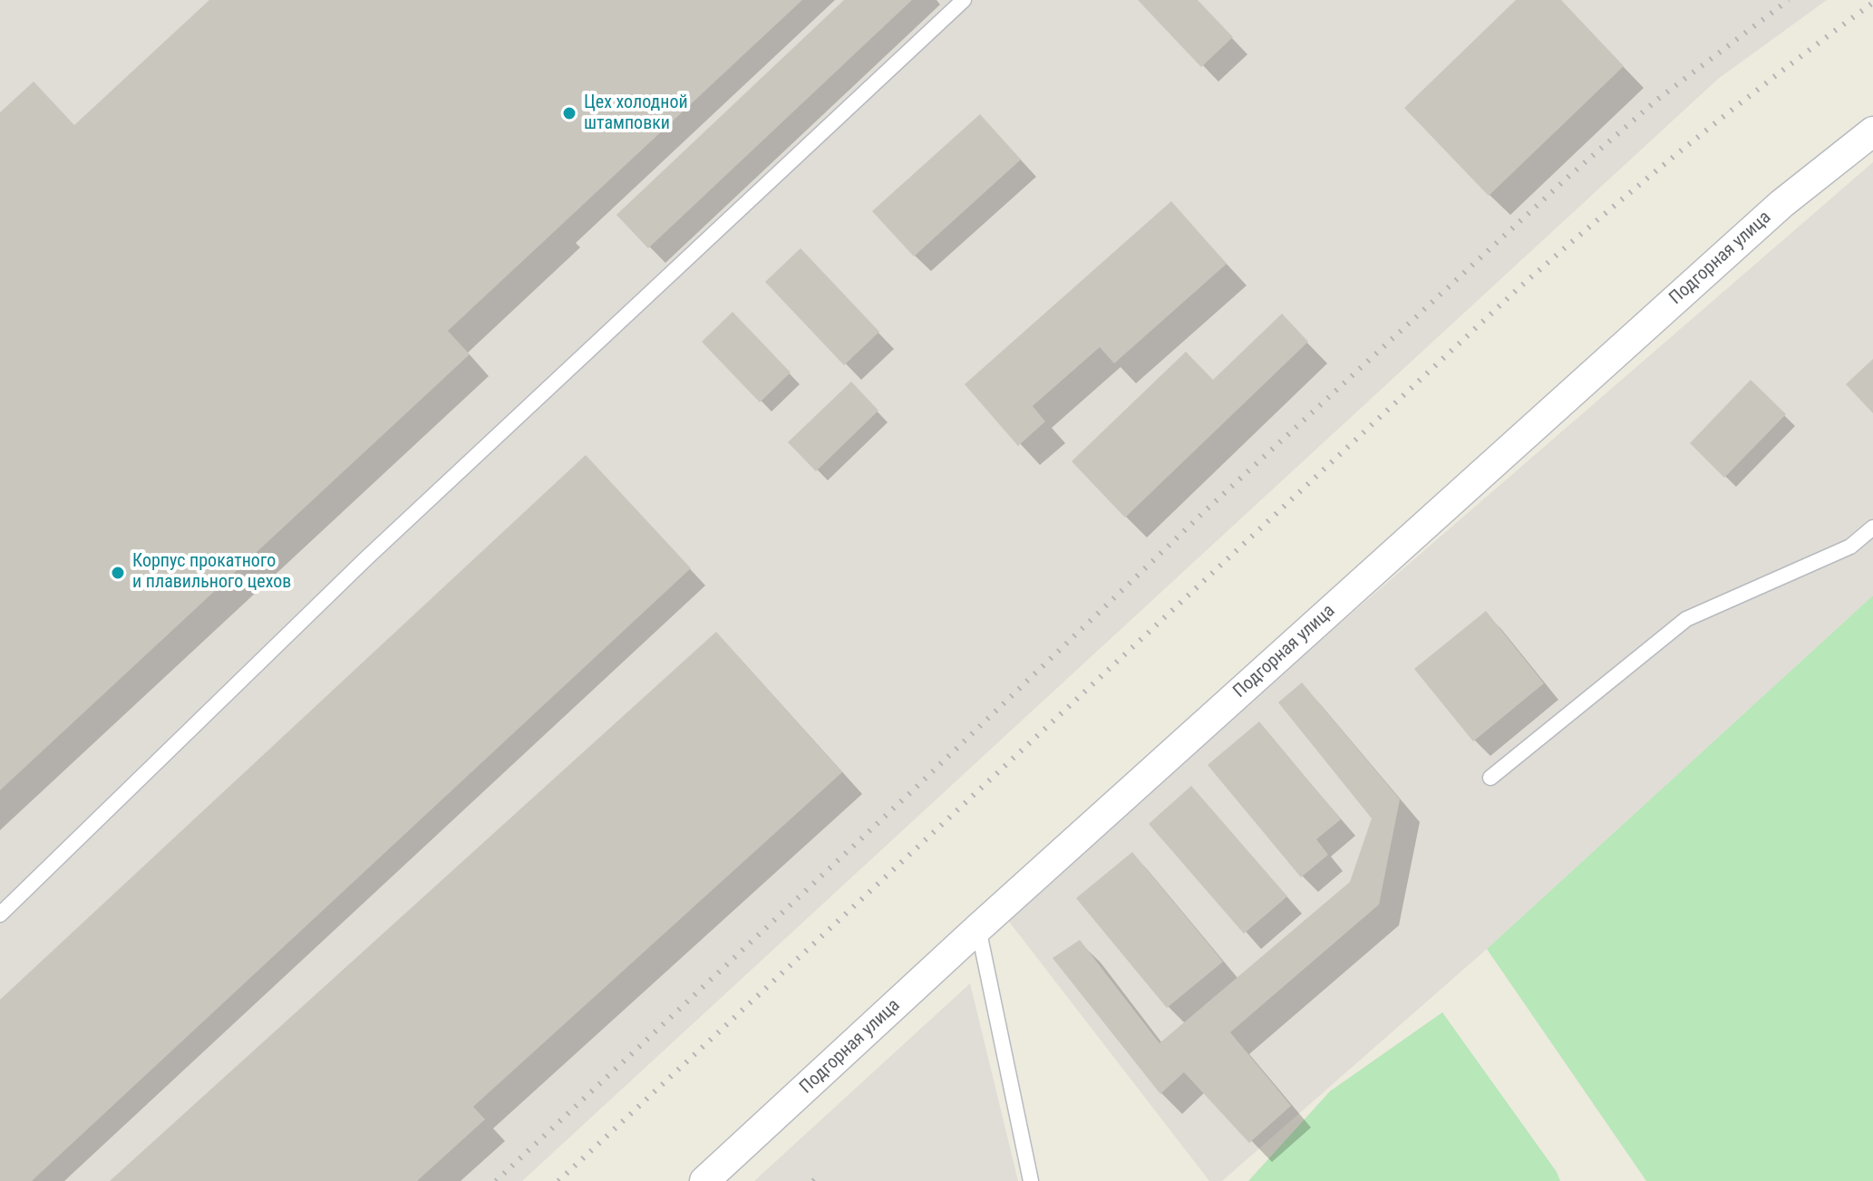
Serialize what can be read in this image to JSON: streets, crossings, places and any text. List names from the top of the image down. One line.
{"streets":{"street":["Подгорная улица"]},"places":["Цех холодной штамповки","Корпус прокатного и плавильного цехов"]}
